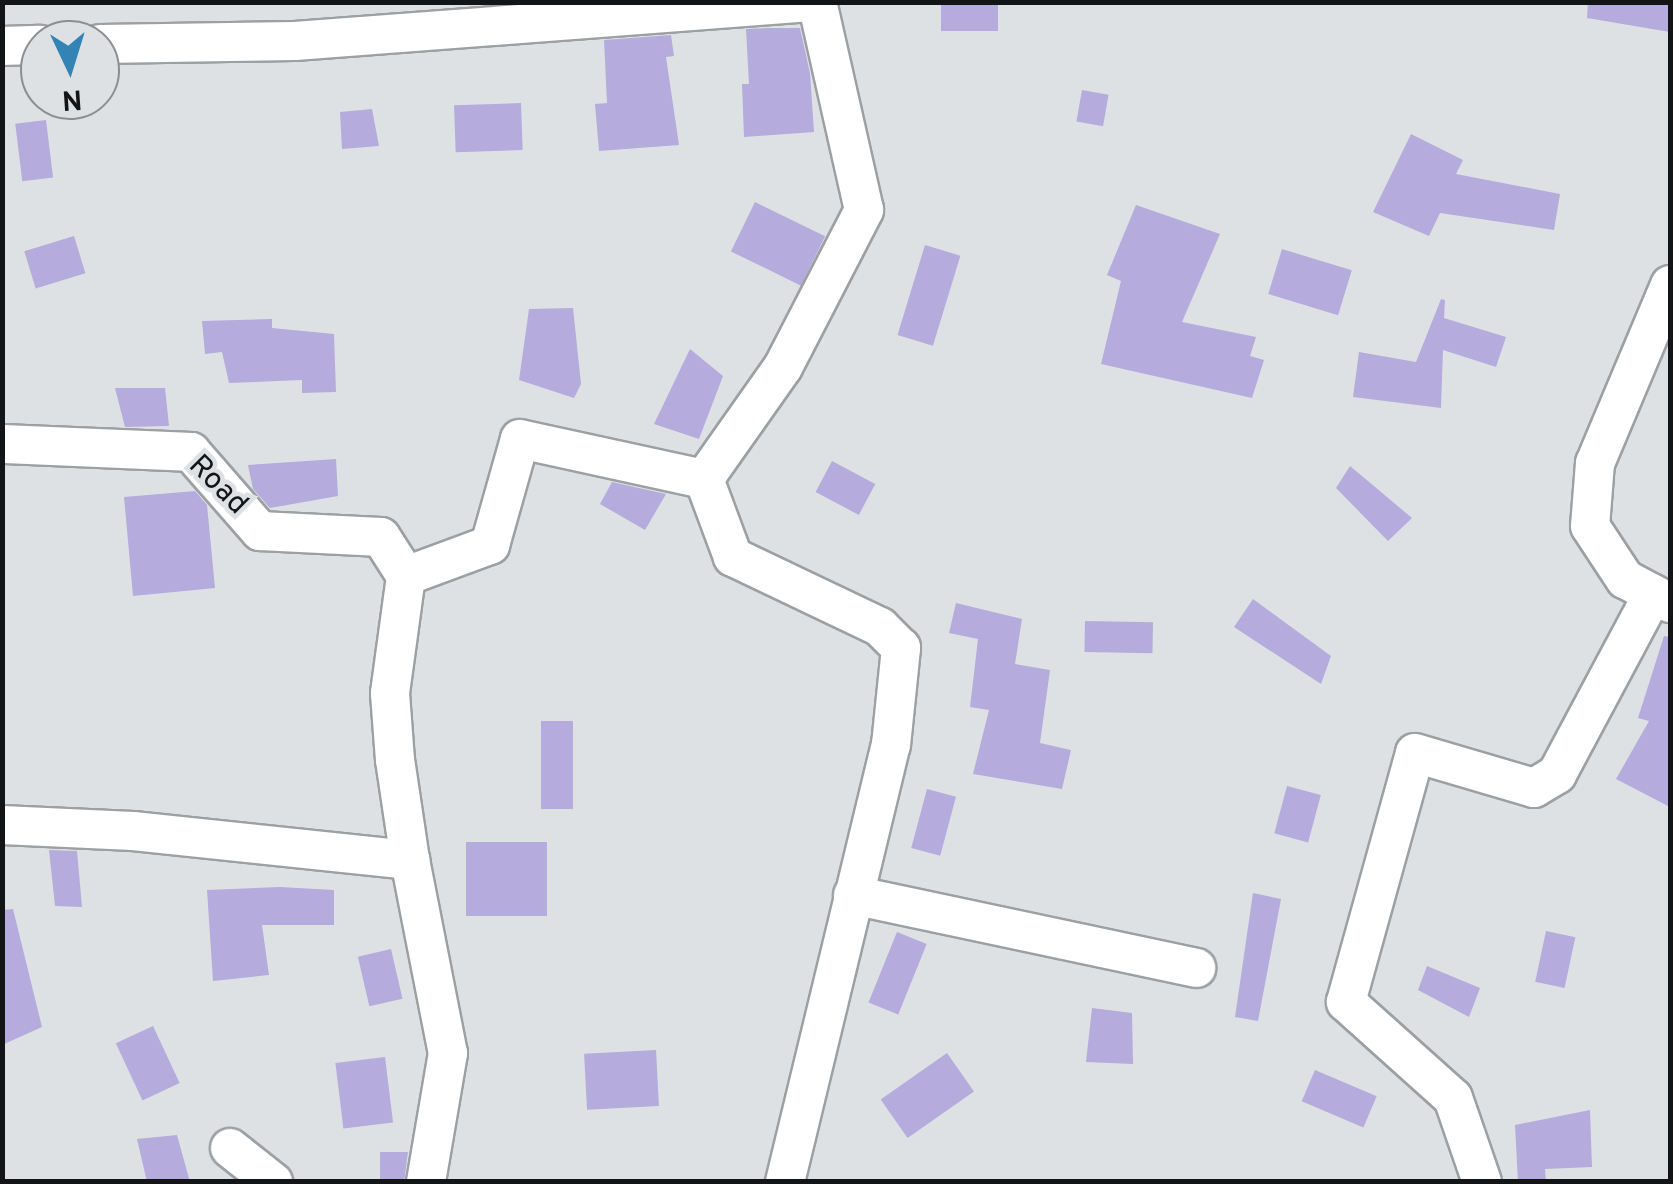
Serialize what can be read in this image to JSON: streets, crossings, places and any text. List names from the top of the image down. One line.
{"streets":{"street":["Road"]},"north":"bottom"}
